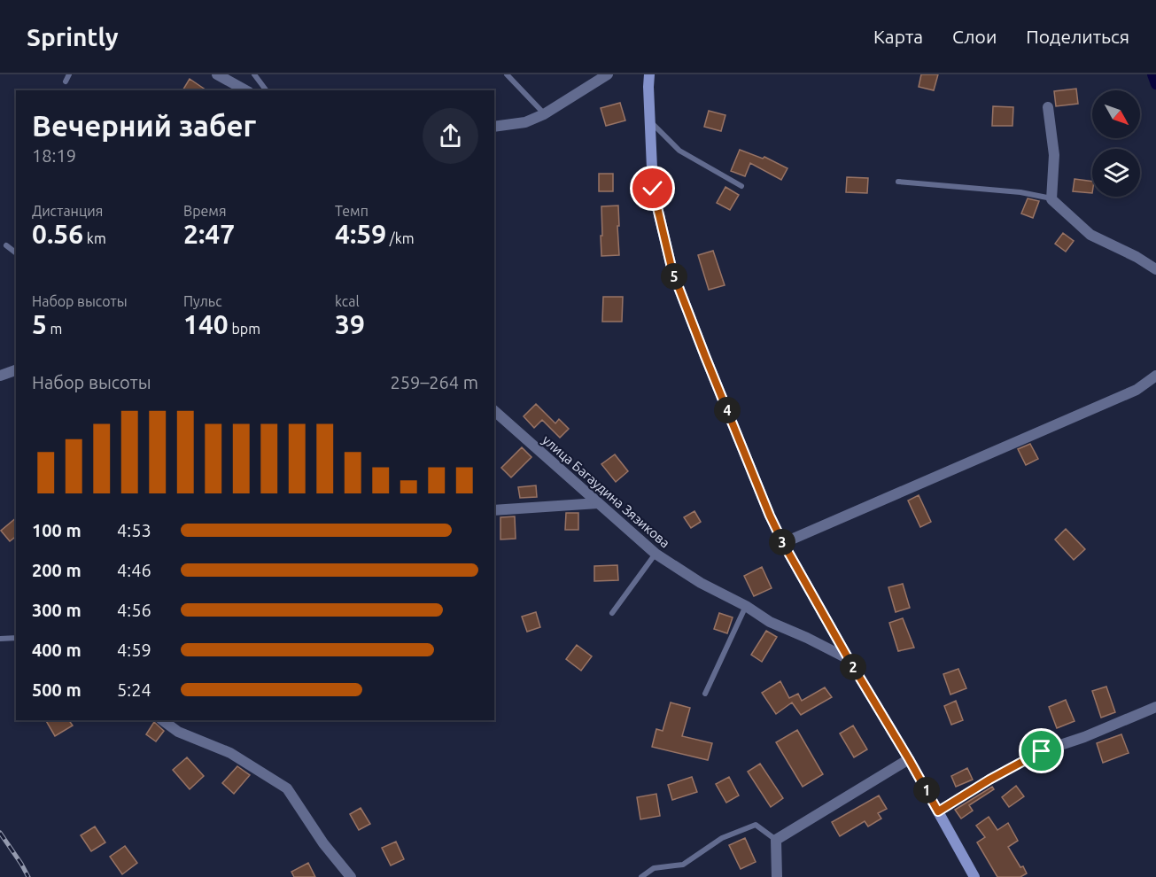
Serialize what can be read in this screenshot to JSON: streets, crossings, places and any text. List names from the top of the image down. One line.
{"streets":{"street":["улица Багаудина Зязикова"]},"north":"bottom right","page":{"header":"Sprintly","nav":["Карта","Слои","Поделиться"],"heading":["Вечерний забег","18:19"],"stats":[["Дистанция","0.56 km"],["Время","2:47"],["Темп","4:59 /km"],["Набор высоты","5 m"],["Пульс","140 bpm"],["kcal","39"]],"pins":["5","4","3","2","1"],"chart":["Набор высоты","259–264 m"],"list":[{"name":"100 m","note":"4:53"},{"name":"200 m","note":"4:46"},{"name":"300 m","note":"4:56"},{"name":"400 m","note":"4:59"},{"name":"500 m","note":"5:24"}]}}
